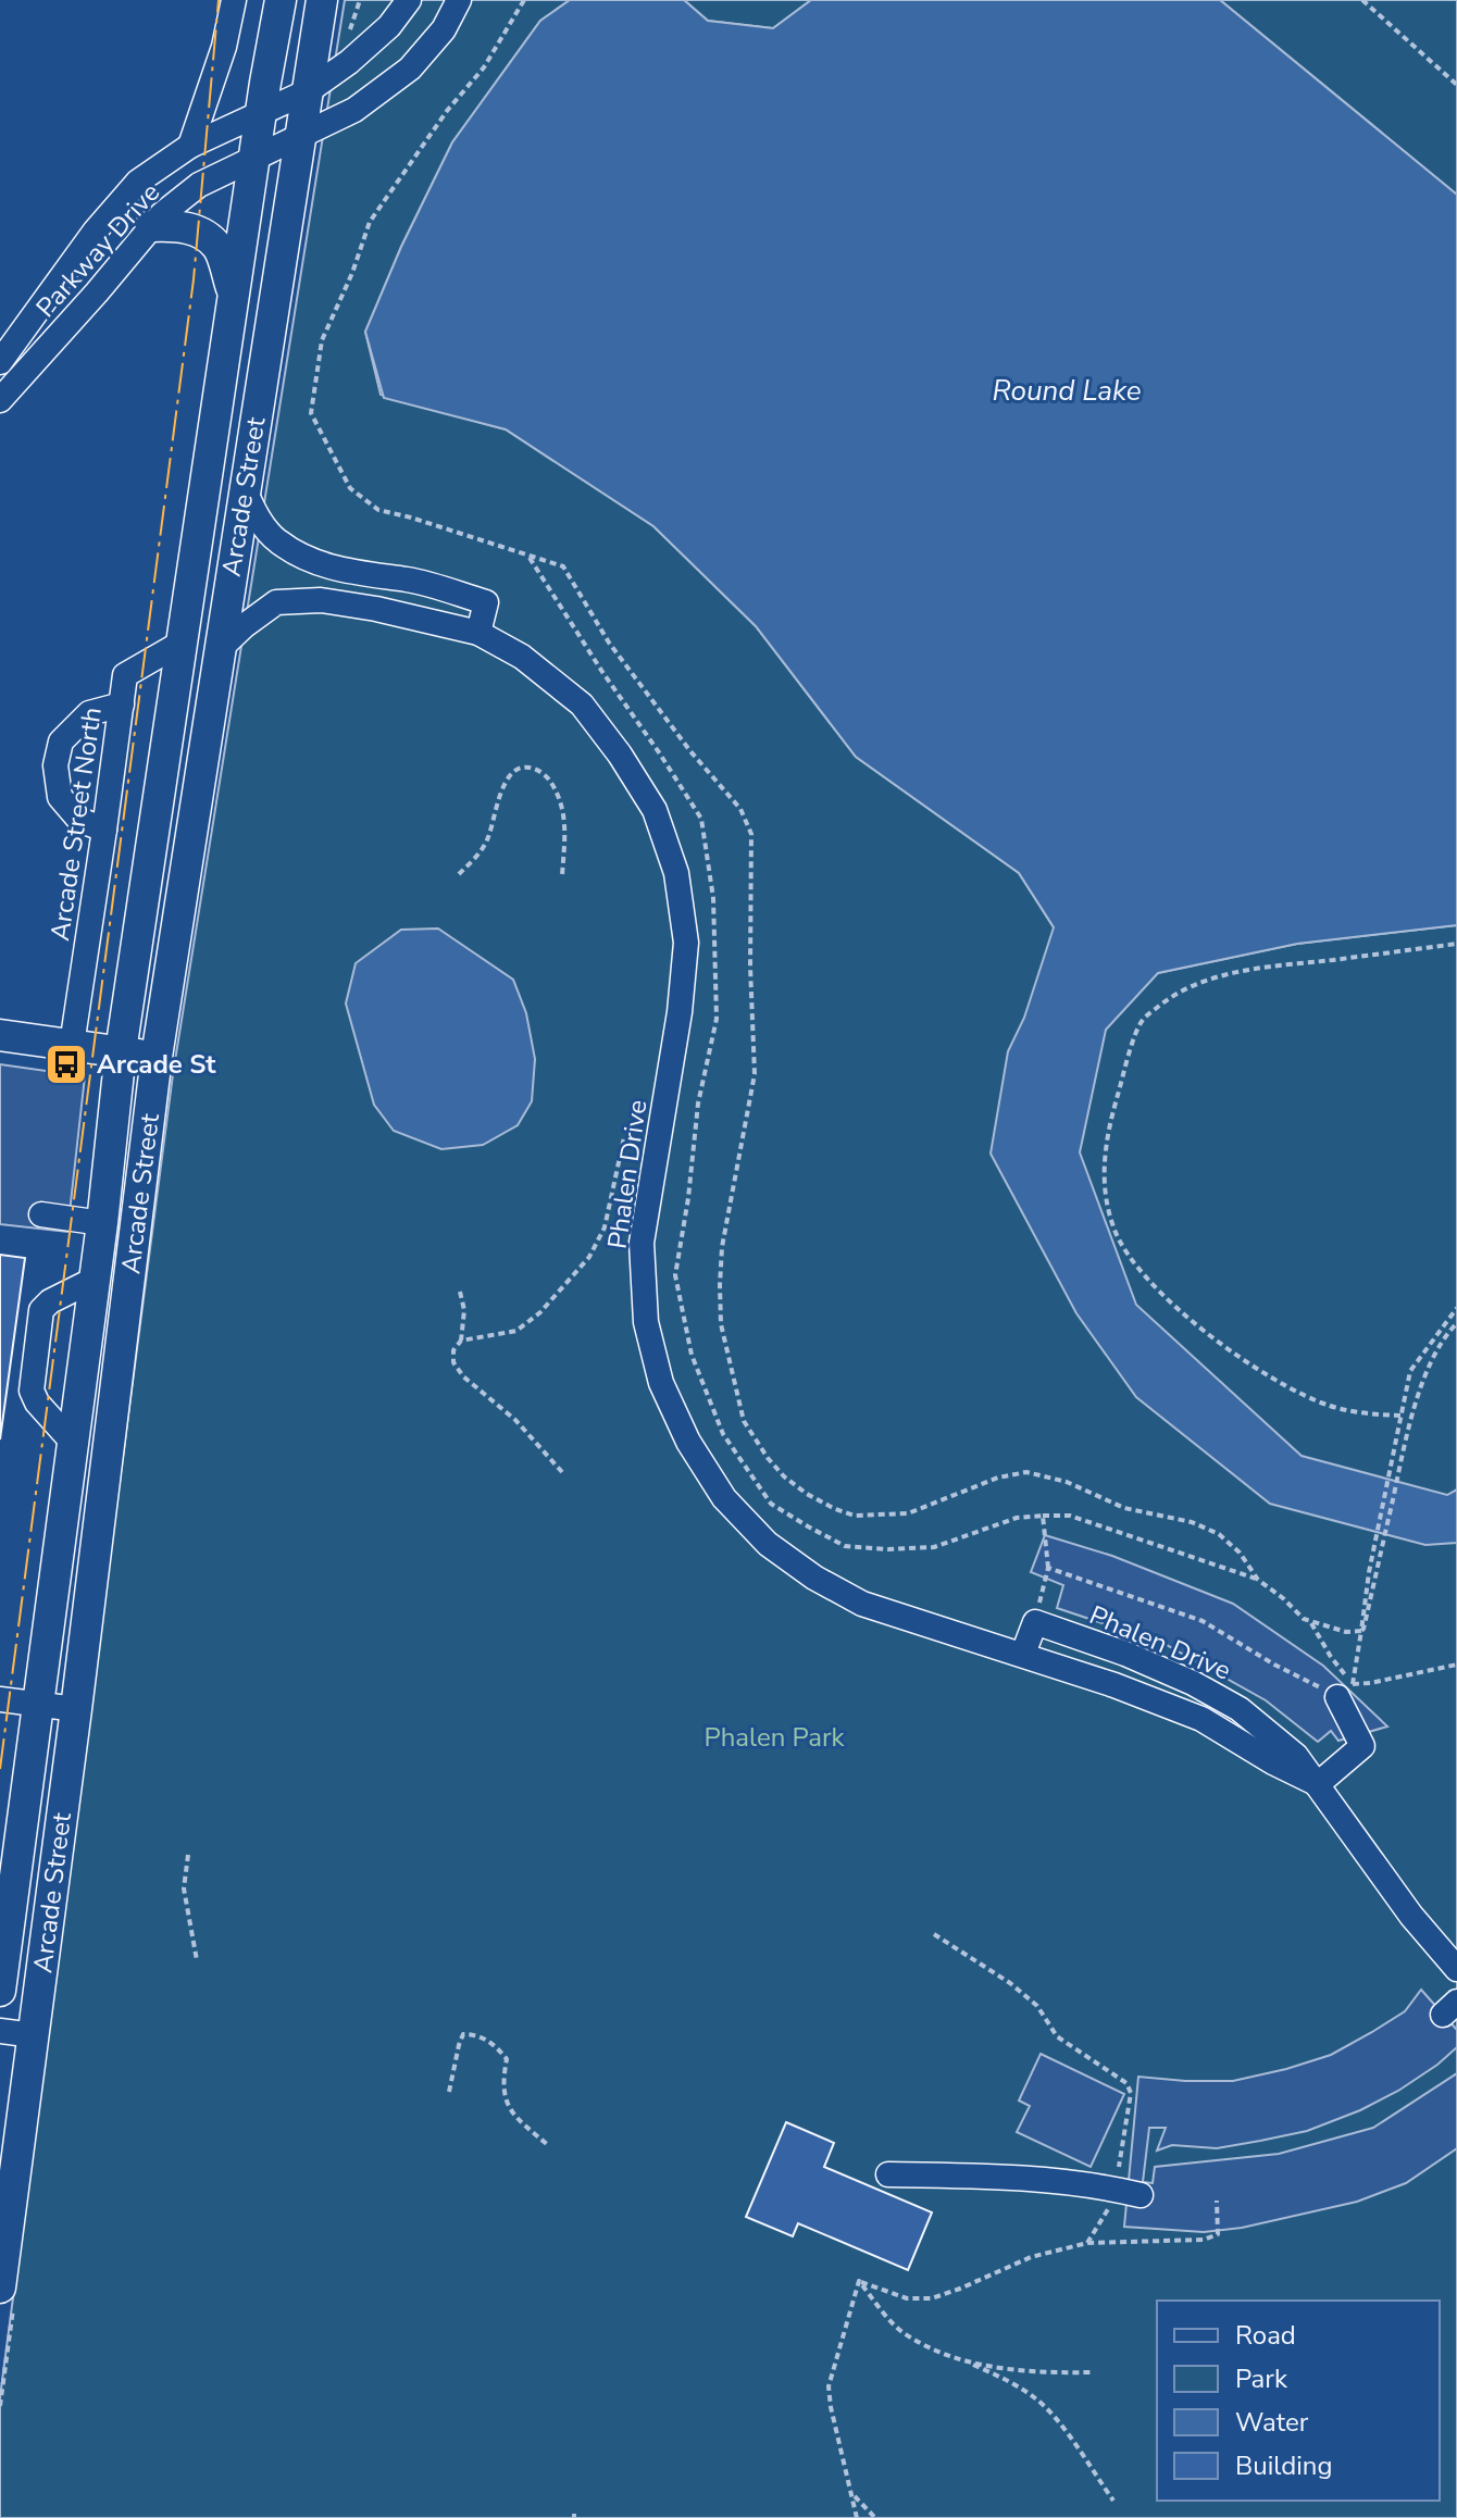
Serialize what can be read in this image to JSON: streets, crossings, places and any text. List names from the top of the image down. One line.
{"streets":{"main road":["Arcade Street"],"street":["Parkway Drive","Arcade Street North","Phalen Drive"]},"crossings":[["Parkway Drive","Arcade Street"],["Arcade Street","Arcade Street North"],["Arcade Street","Phalen Drive"]],"water":["Round Lake"],"parks":["Phalen Park"],"places":{"bus stop":["Arcade St"]},"legend":["Road","Park","Water","Building"]}
